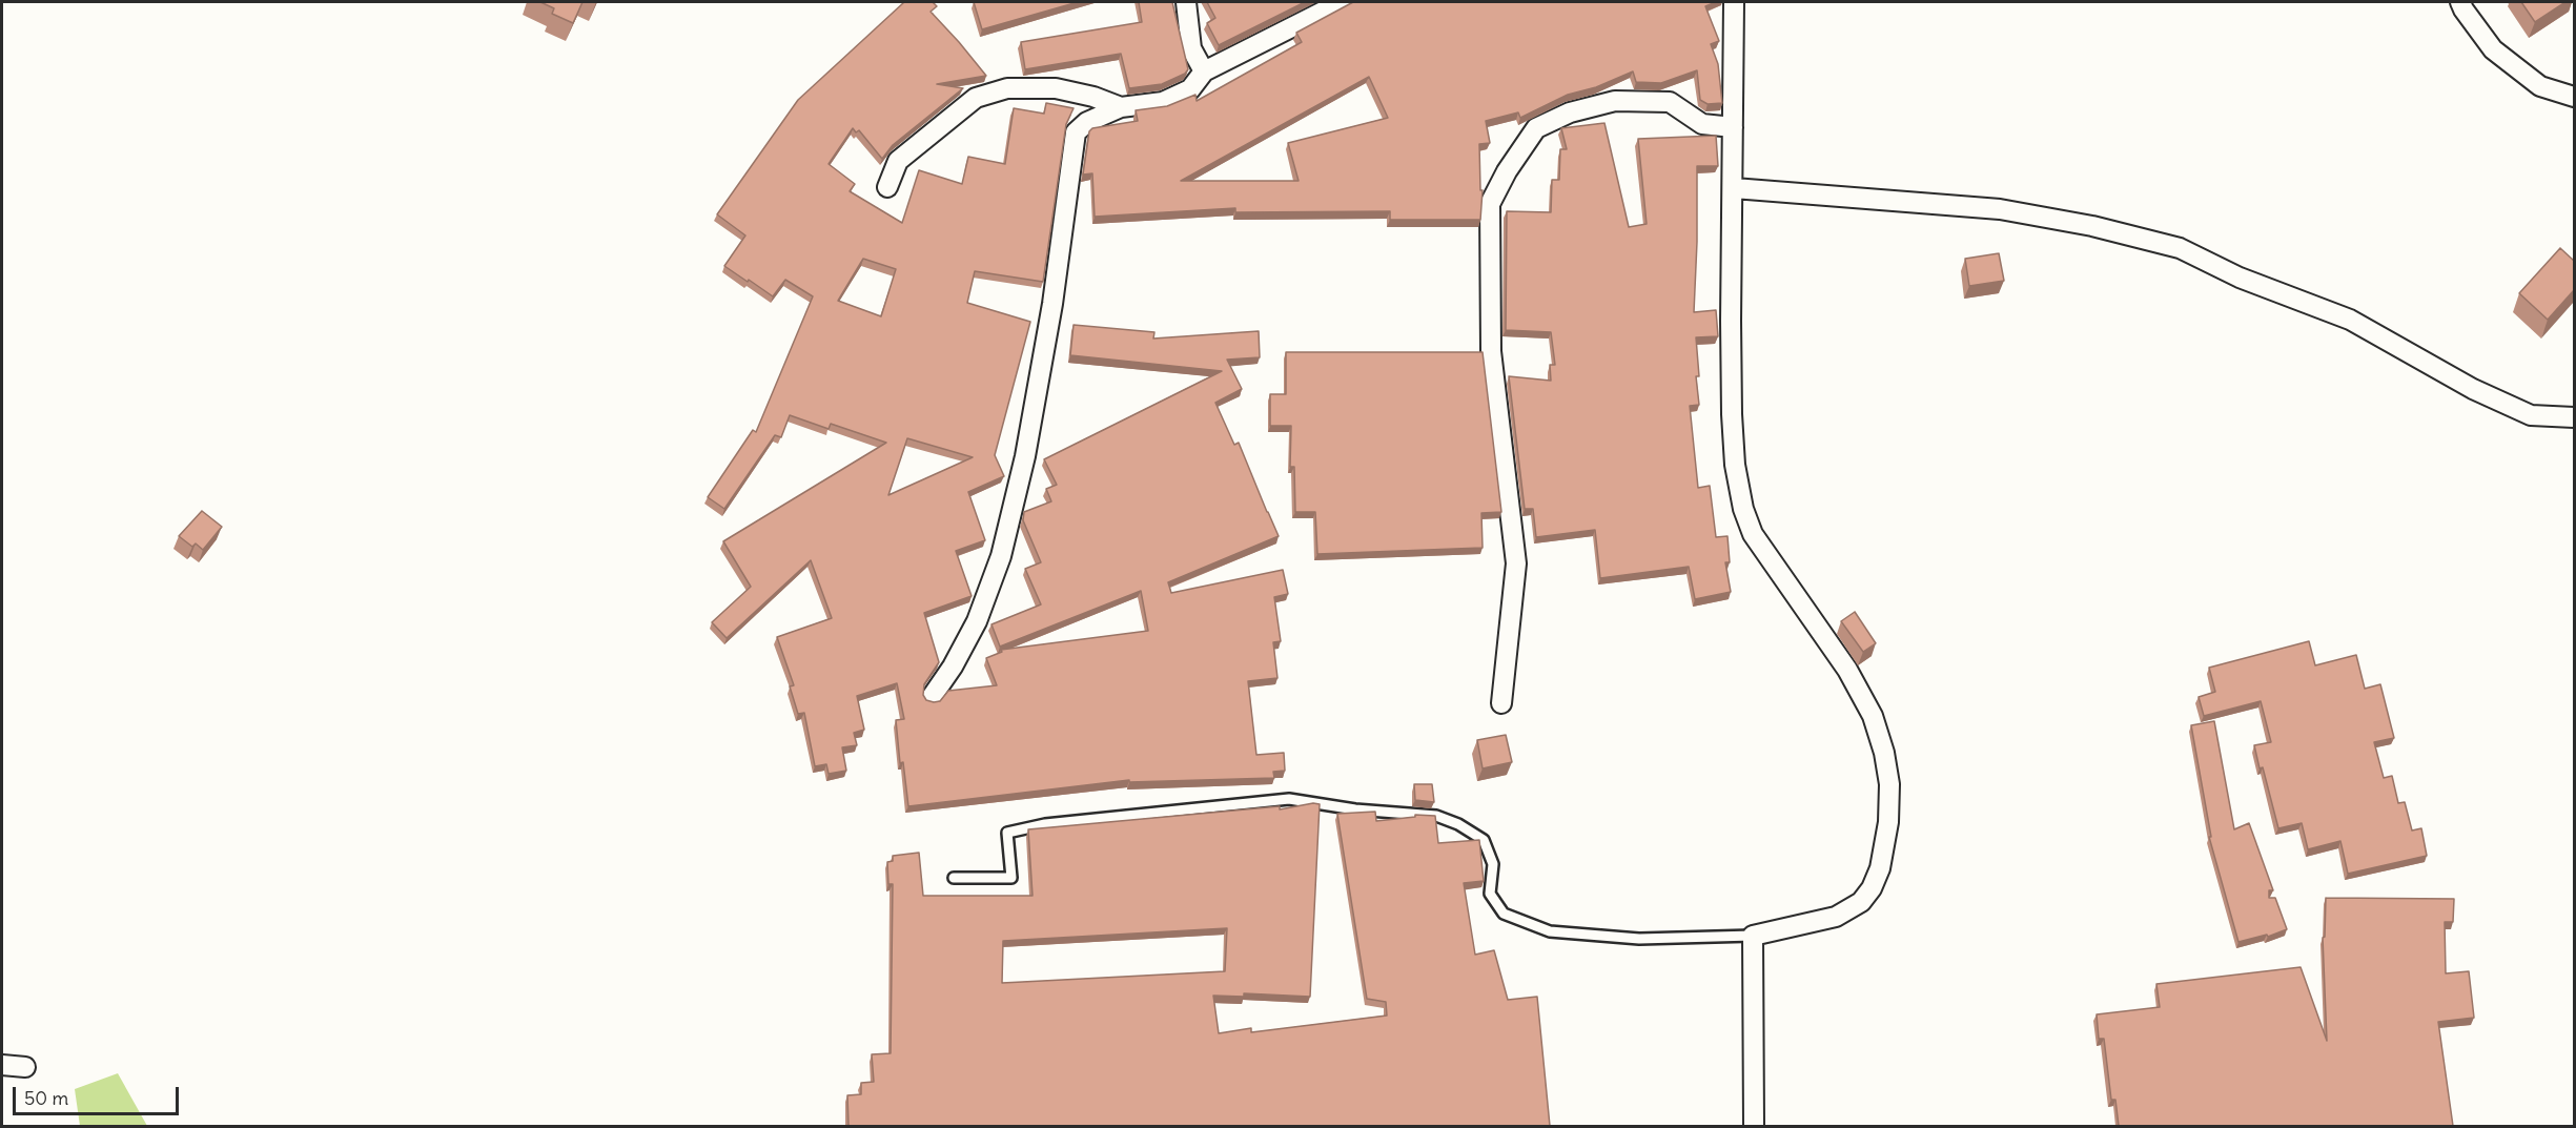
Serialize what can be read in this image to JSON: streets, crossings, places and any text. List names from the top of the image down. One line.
{"scale_bar":"50 m"}
